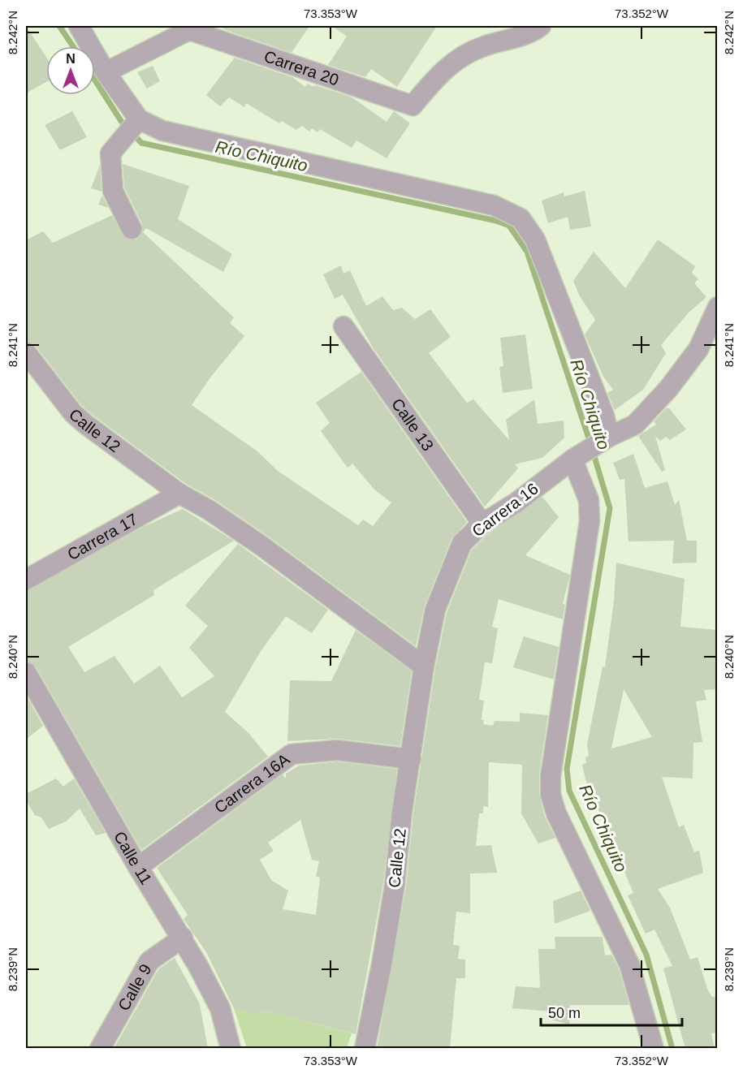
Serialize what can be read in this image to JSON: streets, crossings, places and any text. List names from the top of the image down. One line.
{"streets":{"street":["Carrera 20","Calle 13","Calle 12","Carrera 16","Carrera 17","Carrera 16A","Calle 11","Calle 9"]},"crossings":[["Calle 13","Carrera 16"],["Calle 12","Carrera 16"],["Calle 12","Carrera 17"],["Calle 12","Carrera 16A"],["Carrera 16A","Calle 11"],["Calle 11","Calle 9"]],"water":["Río Chiquito"],"scale_bar":"50 m","north":"top","coordinates":["73.353°W","73.352°W","8.242°N","8.241°N","8.240°N","8.239°N"]}
